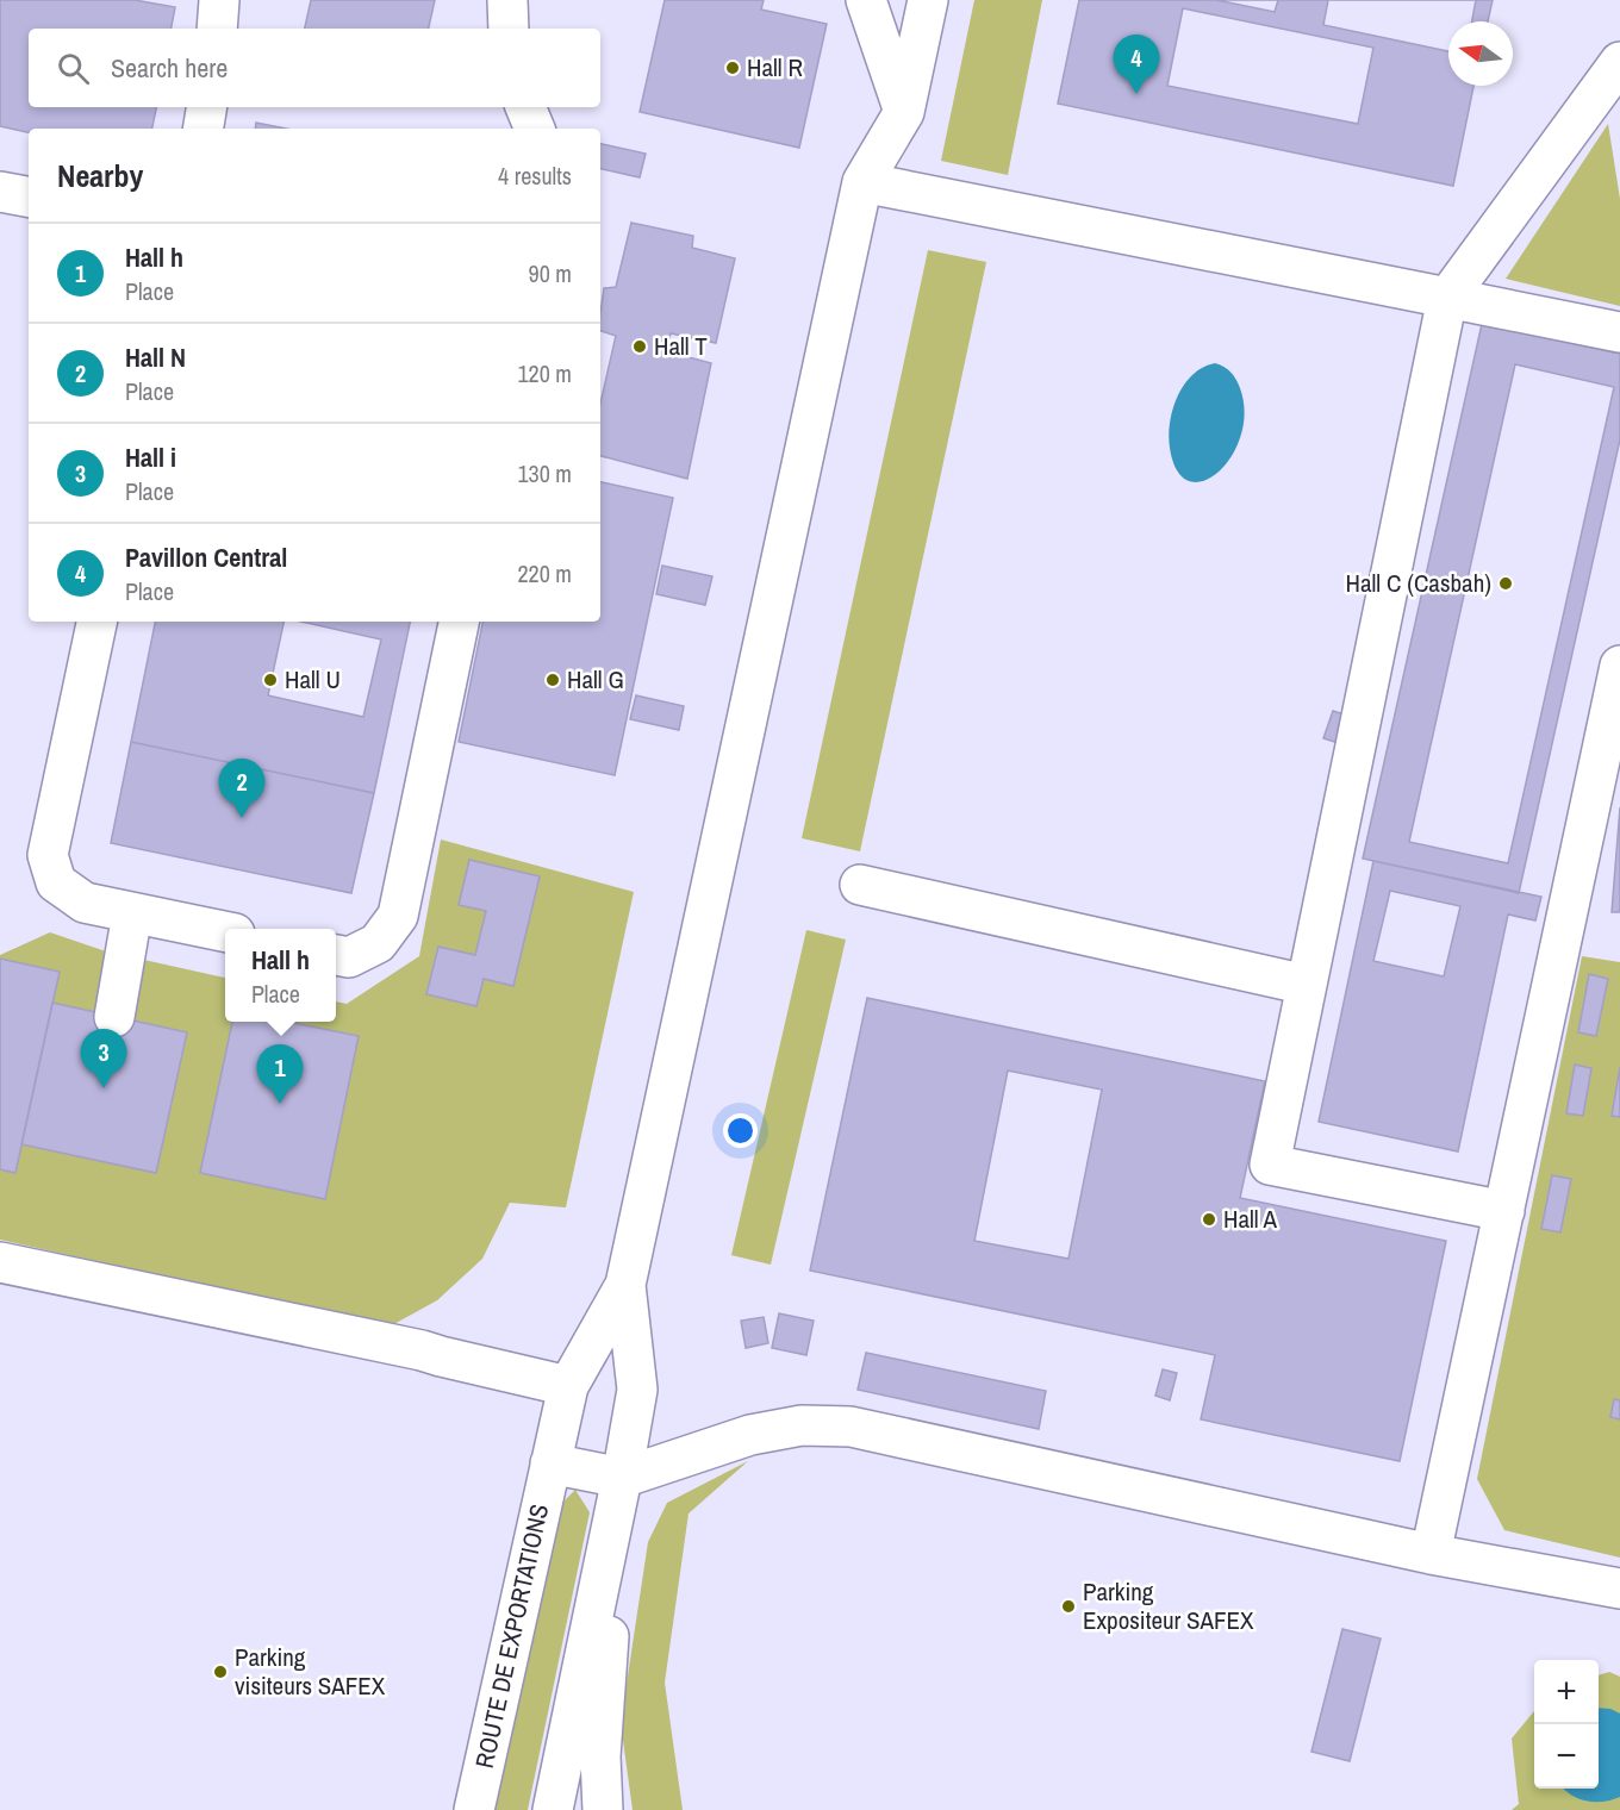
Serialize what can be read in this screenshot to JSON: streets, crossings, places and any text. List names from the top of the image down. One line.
{"streets":{"street":["ROUTE DE EXPORTATIONS"]},"places":["Hall R","Hall T","Hall C (Casbah)","Hall U","Hall G","Hall A","Parking Expositeur SAFEX","Parking visiteurs SAFEX"],"north":"left","page":{"search":"Search here","pins":["4","2","3","1"],"heading":["Nearby","4 results"],"list":[{"mark":"1","name":"Hall h","note":"Place","value":"90 m"},{"mark":"2","name":"Hall N","note":"Place","value":"120 m"},{"mark":"3","name":"Hall i","note":"Place","value":"130 m"},{"mark":"4","name":"Pavillon Central","note":"Place","value":"220 m"}],"popup":["Hall h","Place"],"map_buttons":["+","−"]}}
